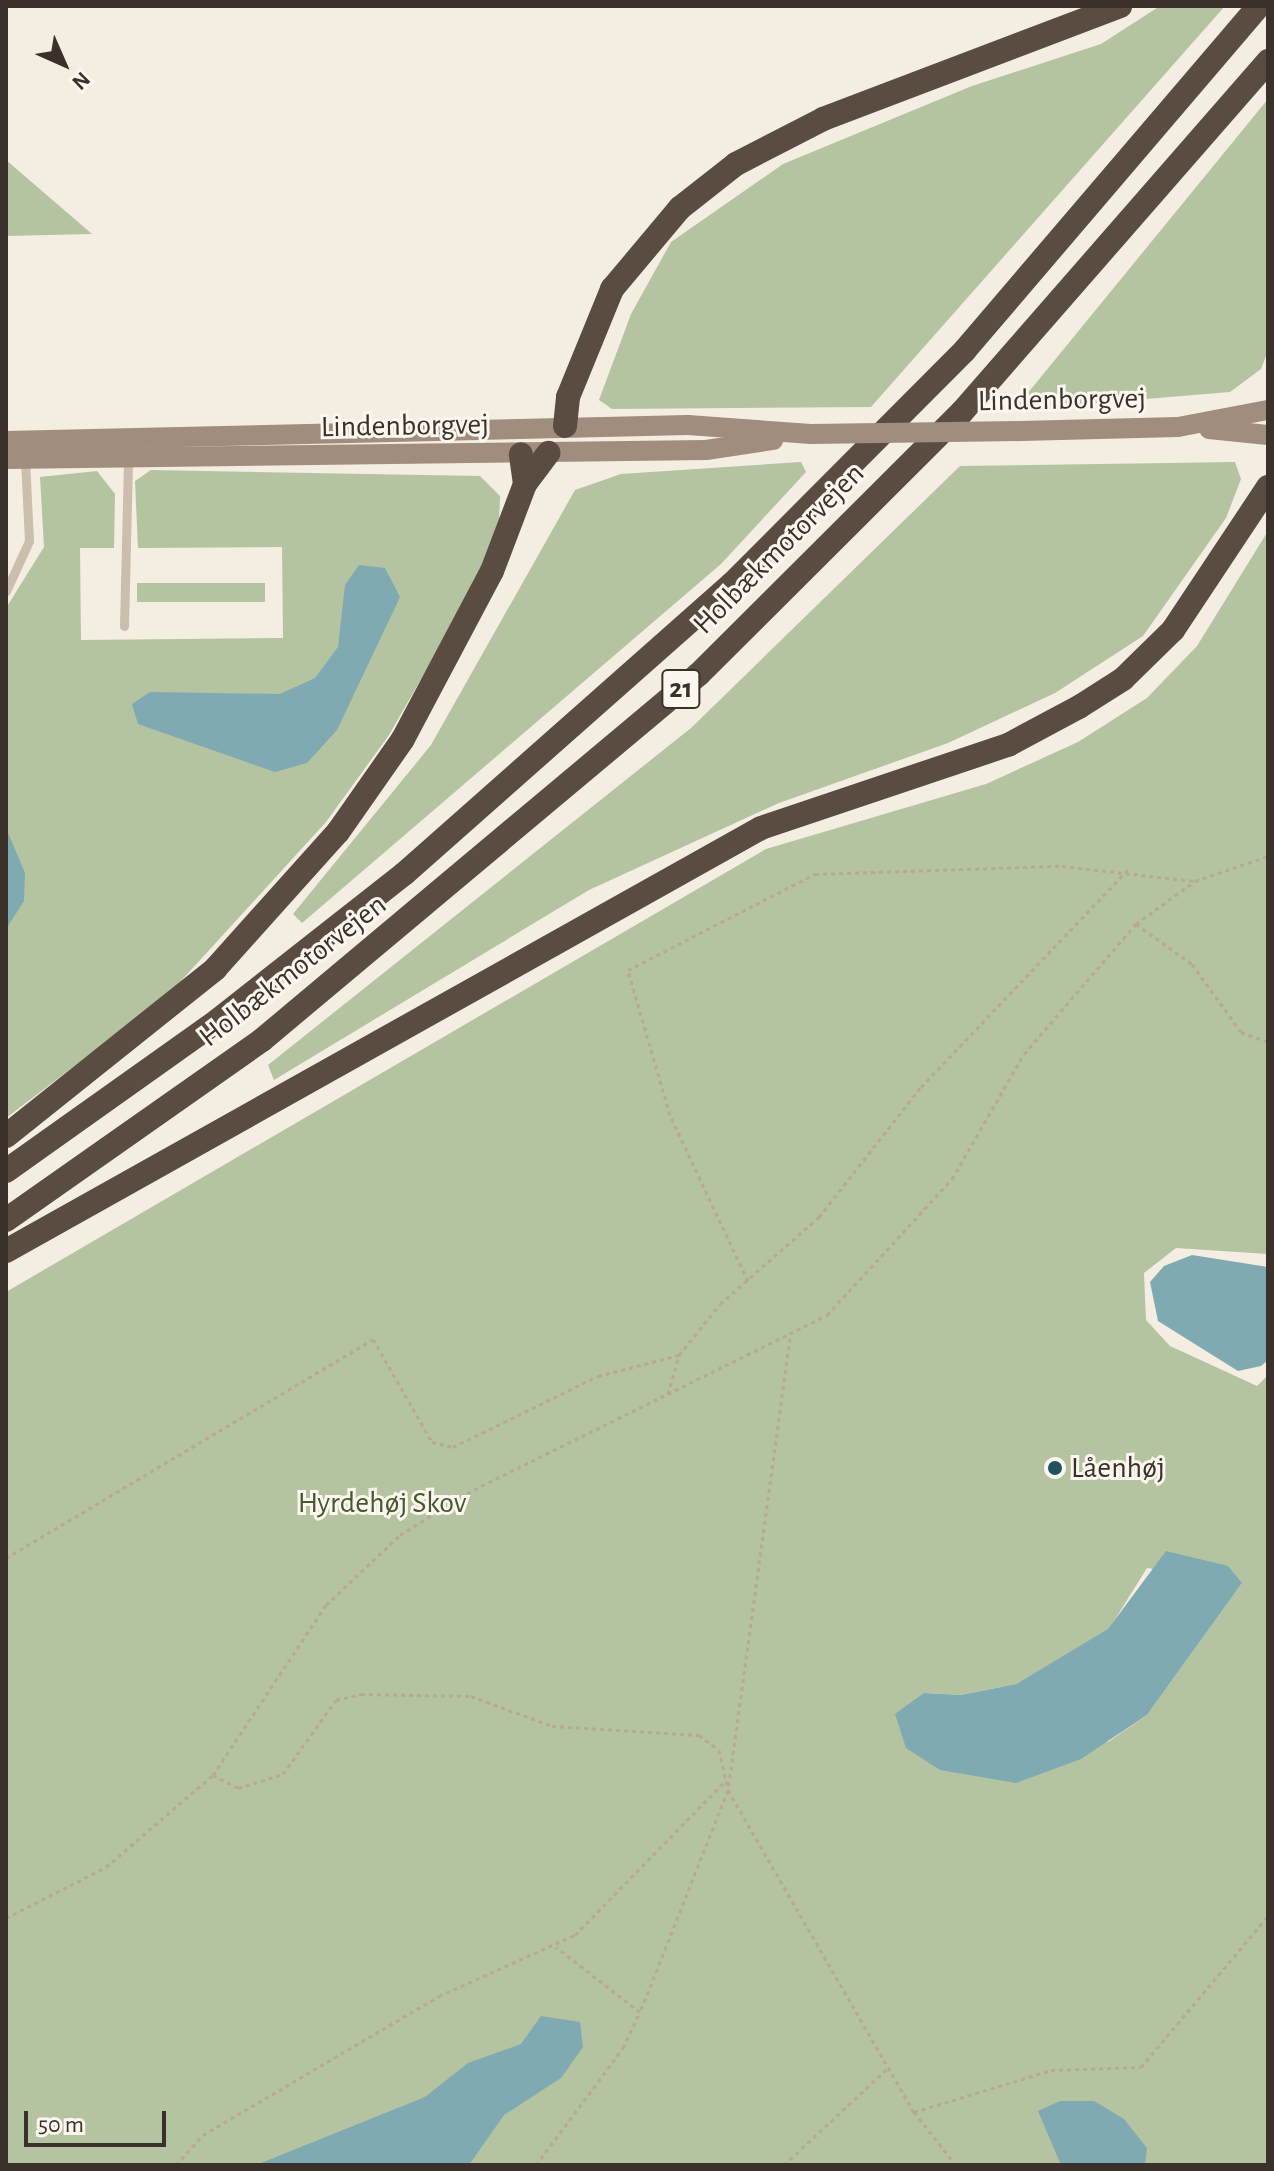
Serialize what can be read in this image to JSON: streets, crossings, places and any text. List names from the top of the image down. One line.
{"streets":{"highway":["Holbækmotorvejen","21"],"main road":["Lindenborgvej"]},"parks":["Hyrdehøj Skov"],"places":["Låenhøj"],"scale_bar":"50 m","north":"bottom right"}
